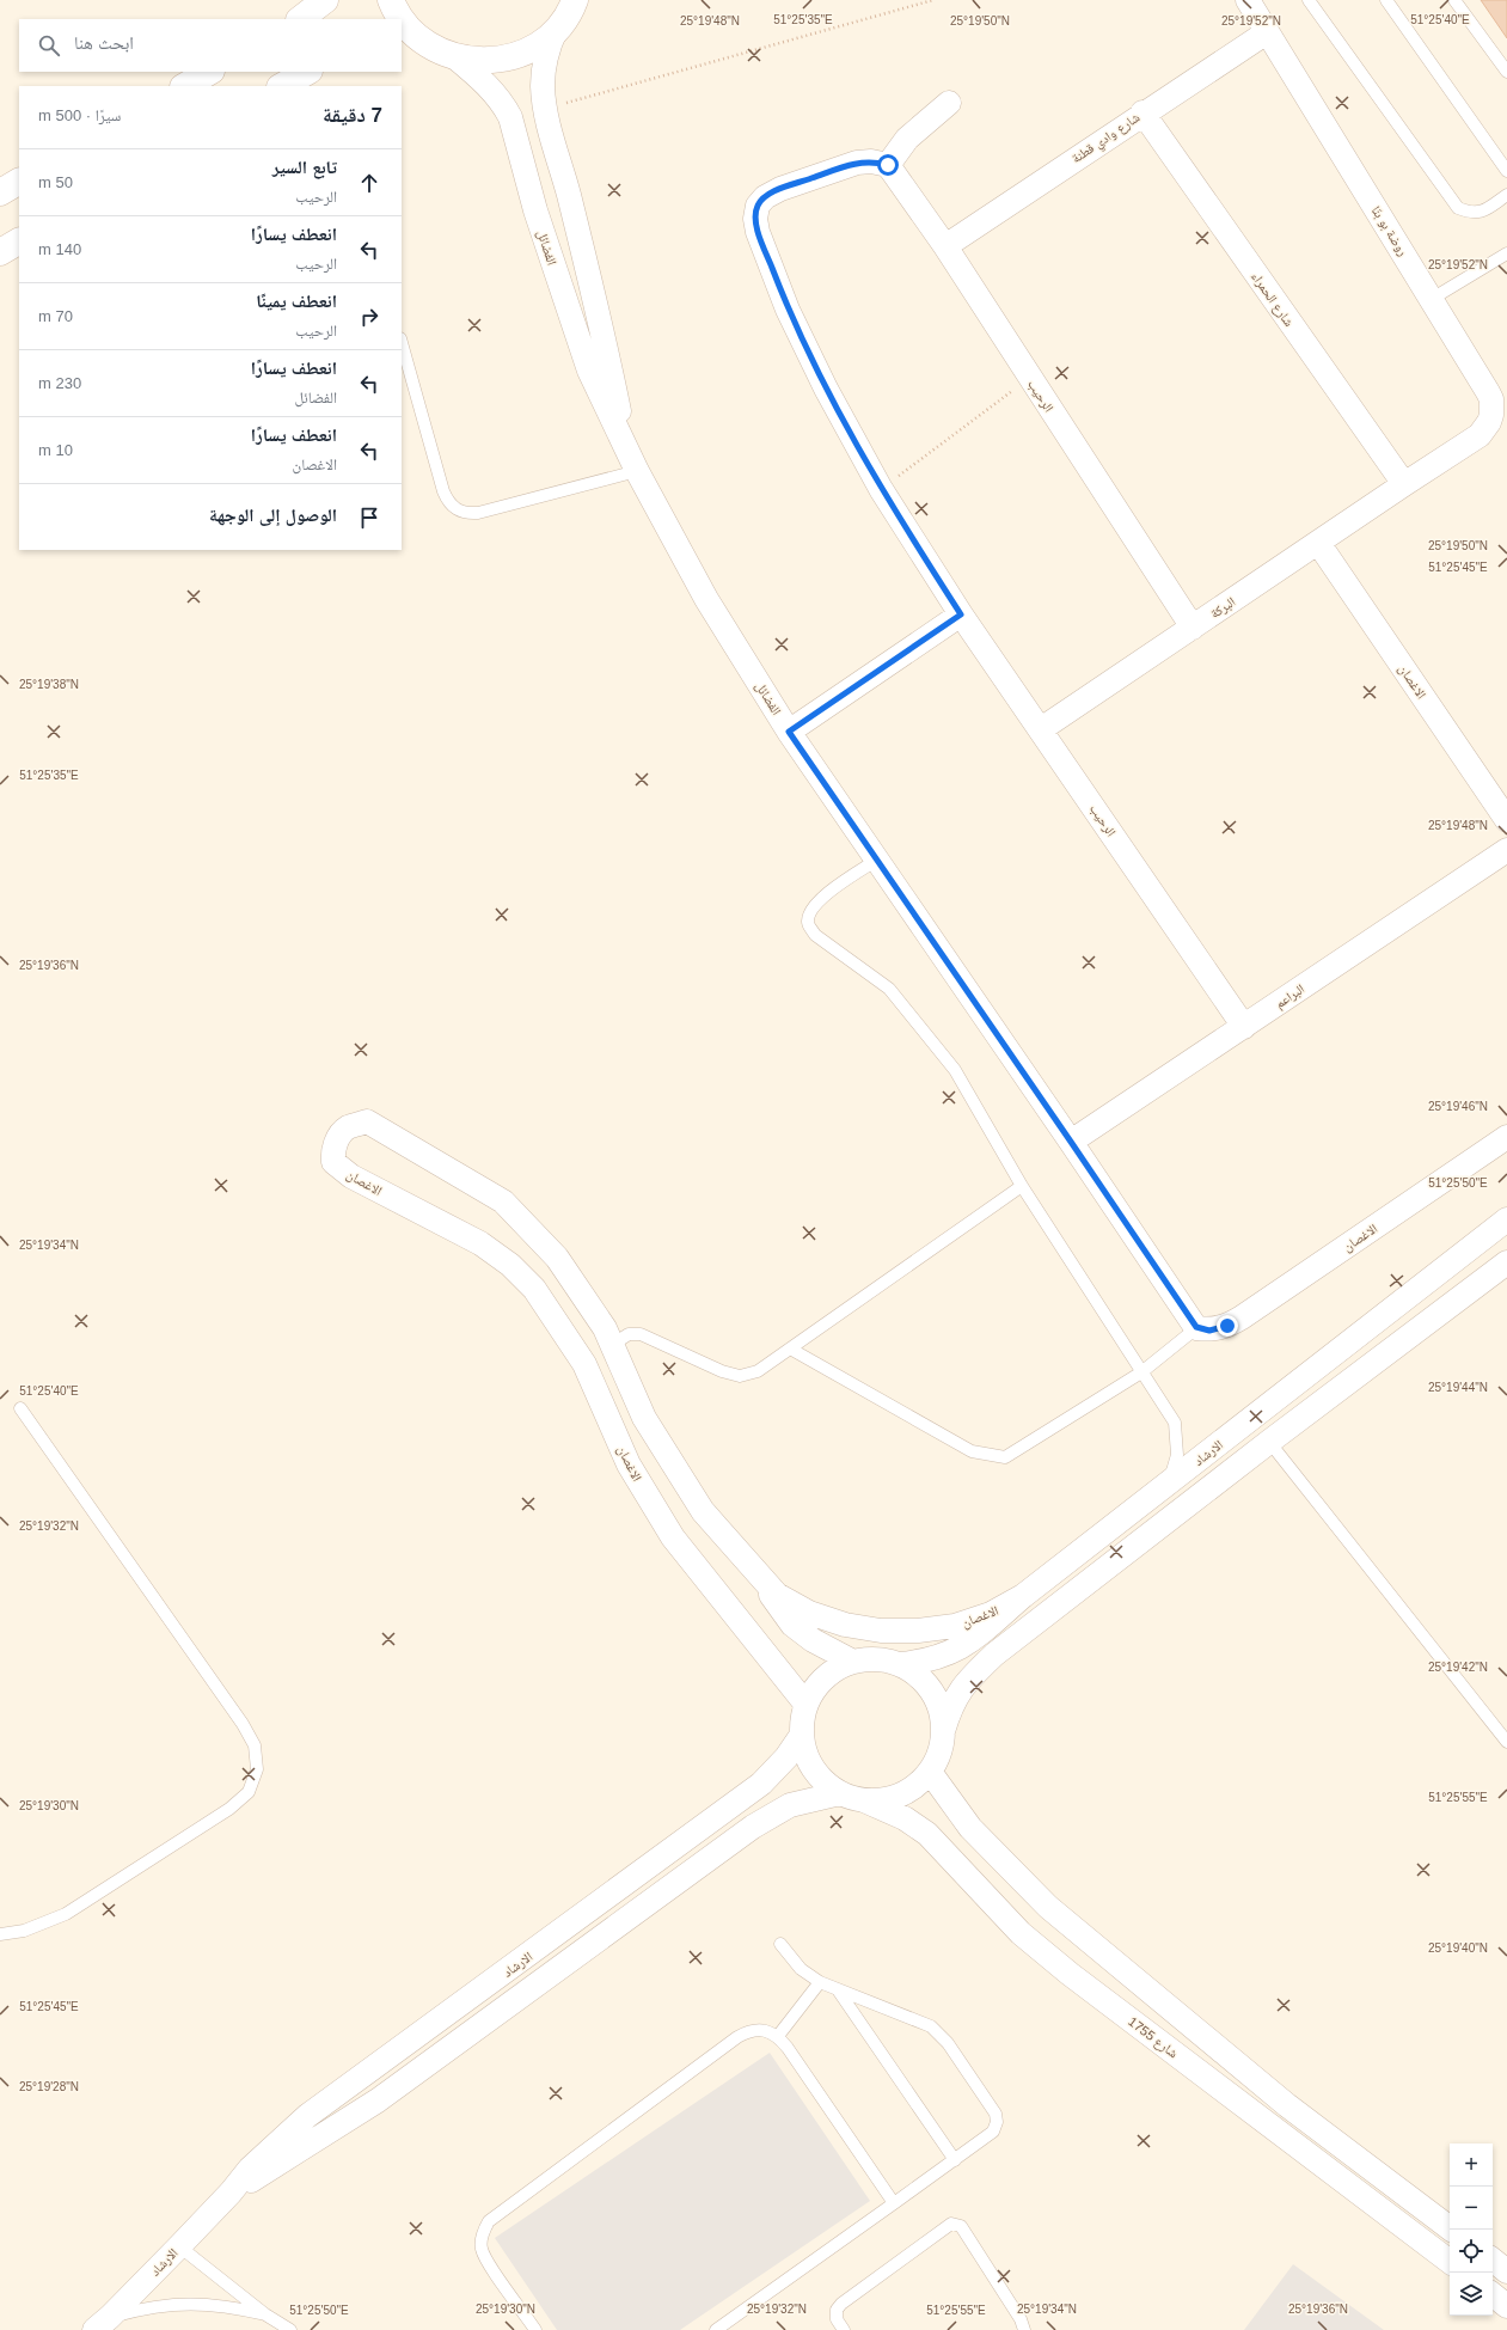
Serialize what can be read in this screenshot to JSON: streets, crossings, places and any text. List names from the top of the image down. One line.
{"streets":{"street":["شارع وادي قطنة","روضة بو بنّا","الفضائل","شارع الحمراء","الرحيب","البركة","الاغصان","البراعم","الارشاد","شارع 1755"]},"crossings":[["شارع وادي قطنة","روضة بو بنّا"],["شارع وادي قطنة","شارع الحمراء"],["شارع وادي قطنة","الرحيب"],["روضة بو بنّا","شارع الحمراء"],["روضة بو بنّا","البركة"],["الفضائل","الاغصان"],["الفضائل","البراعم"],["شارع الحمراء","البركة"],["الرحيب","البركة"],["الرحيب","البراعم"],["البركة","الاغصان"],["الاغصان","الارشاد"],["الاغصان","شارع 1755"],["الارشاد","شارع 1755"]],"page":{"search":"ابحث هنا","heading":["7 دقيقة","سيرًا · 500 m"],"list":[["تابع السير","الرحيب","50 m"],["انعطف يسارًا","الرحيب","140 m"],["انعطف يمينًا","الرحيب","70 m"],["انعطف يسارًا","الفضائل","230 m"],["انعطف يسارًا","الاغصان","10 m"],"الوصول إلى الوجهة"],"map_buttons":["+","−"]},"coordinates":["51°25'35\"E","51°25'40\"E","25°19'52\"N","25°19'48\"N","25°19'50\"N","51°25'45\"E","25°19'38\"N","25°19'36\"N","25°19'46\"N","51°25'50\"E","25°19'34\"N","25°19'44\"N","25°19'32\"N","25°19'42\"N","51°25'55\"E","25°19'30\"N","25°19'40\"N","25°19'28\"N"]}
